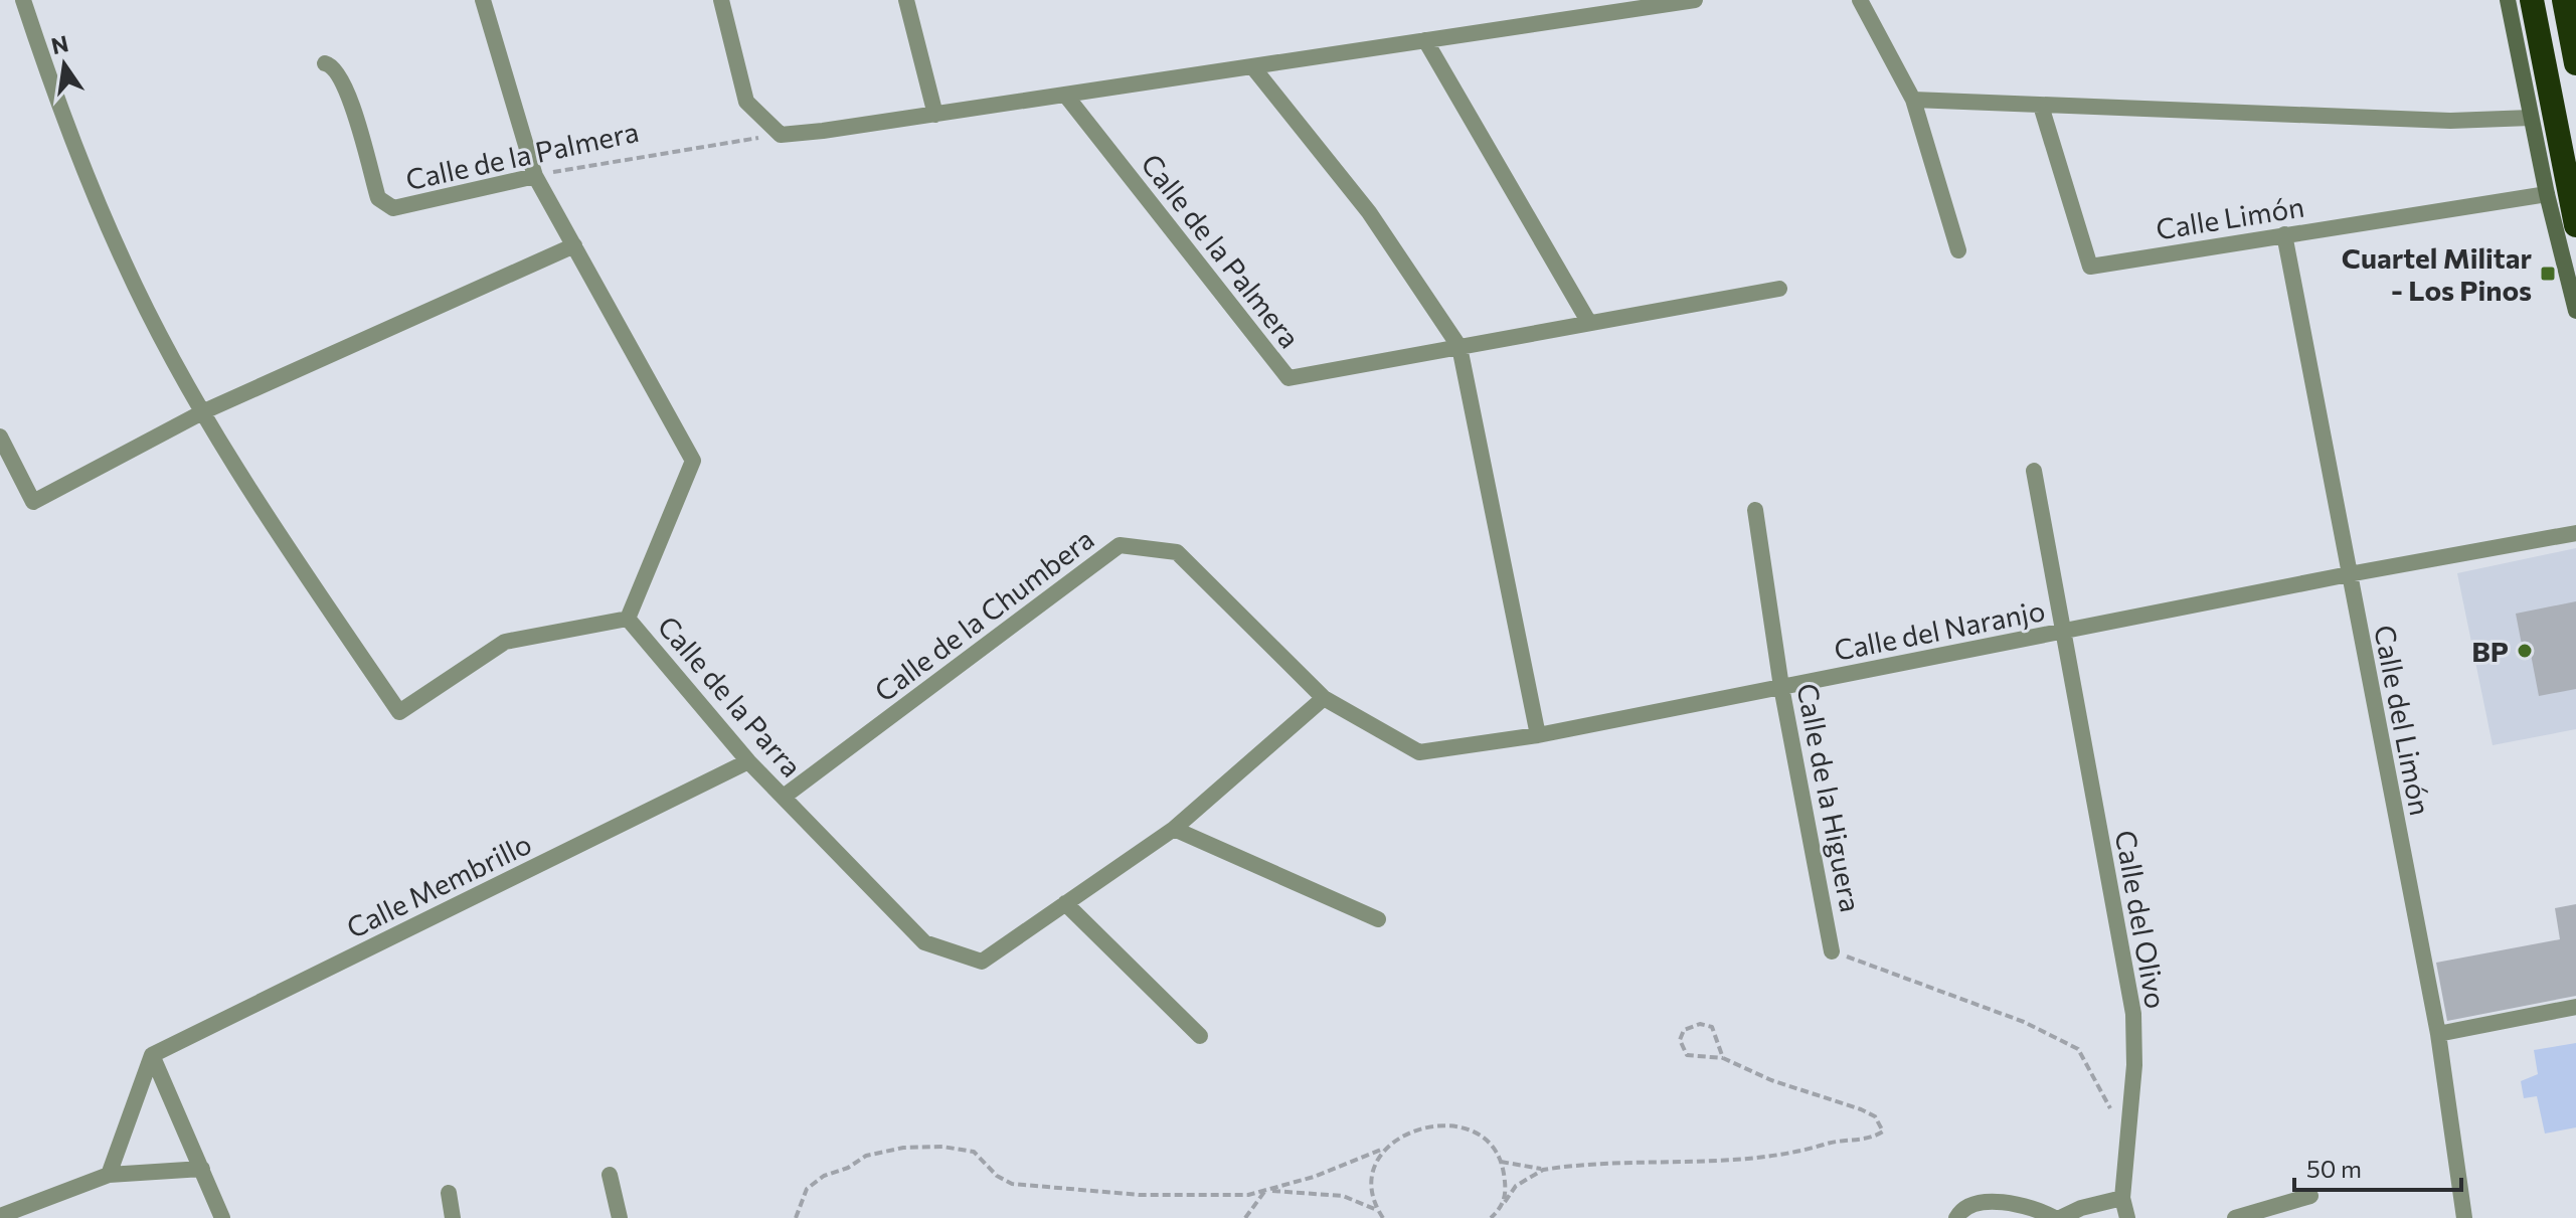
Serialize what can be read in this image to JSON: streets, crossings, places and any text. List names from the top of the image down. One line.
{"streets":{"street":["Calle de la Palmera","Calle Limón","Calle de la Chumbera","Calle del Naranjo","Calle de la Parra","Calle del Limón","Calle de la Higuera","Calle Membrillo","Calle del Olivo"]},"crossings":[["Calle de la Palmera","Calle de la Parra"],["Calle Limón","Calle del Limón"],["Calle de la Chumbera","Calle del Naranjo"],["Calle de la Chumbera","Calle de la Parra"],["Calle del Naranjo","Calle de la Parra"],["Calle del Naranjo","Calle del Limón"],["Calle del Naranjo","Calle de la Higuera"],["Calle del Naranjo","Calle del Olivo"],["Calle de la Parra","Calle Membrillo"]],"places":{"transit":["Cuartel Militar - Los Pinos"],"other":["BP"]},"scale_bar":"50 m","north":"top"}
